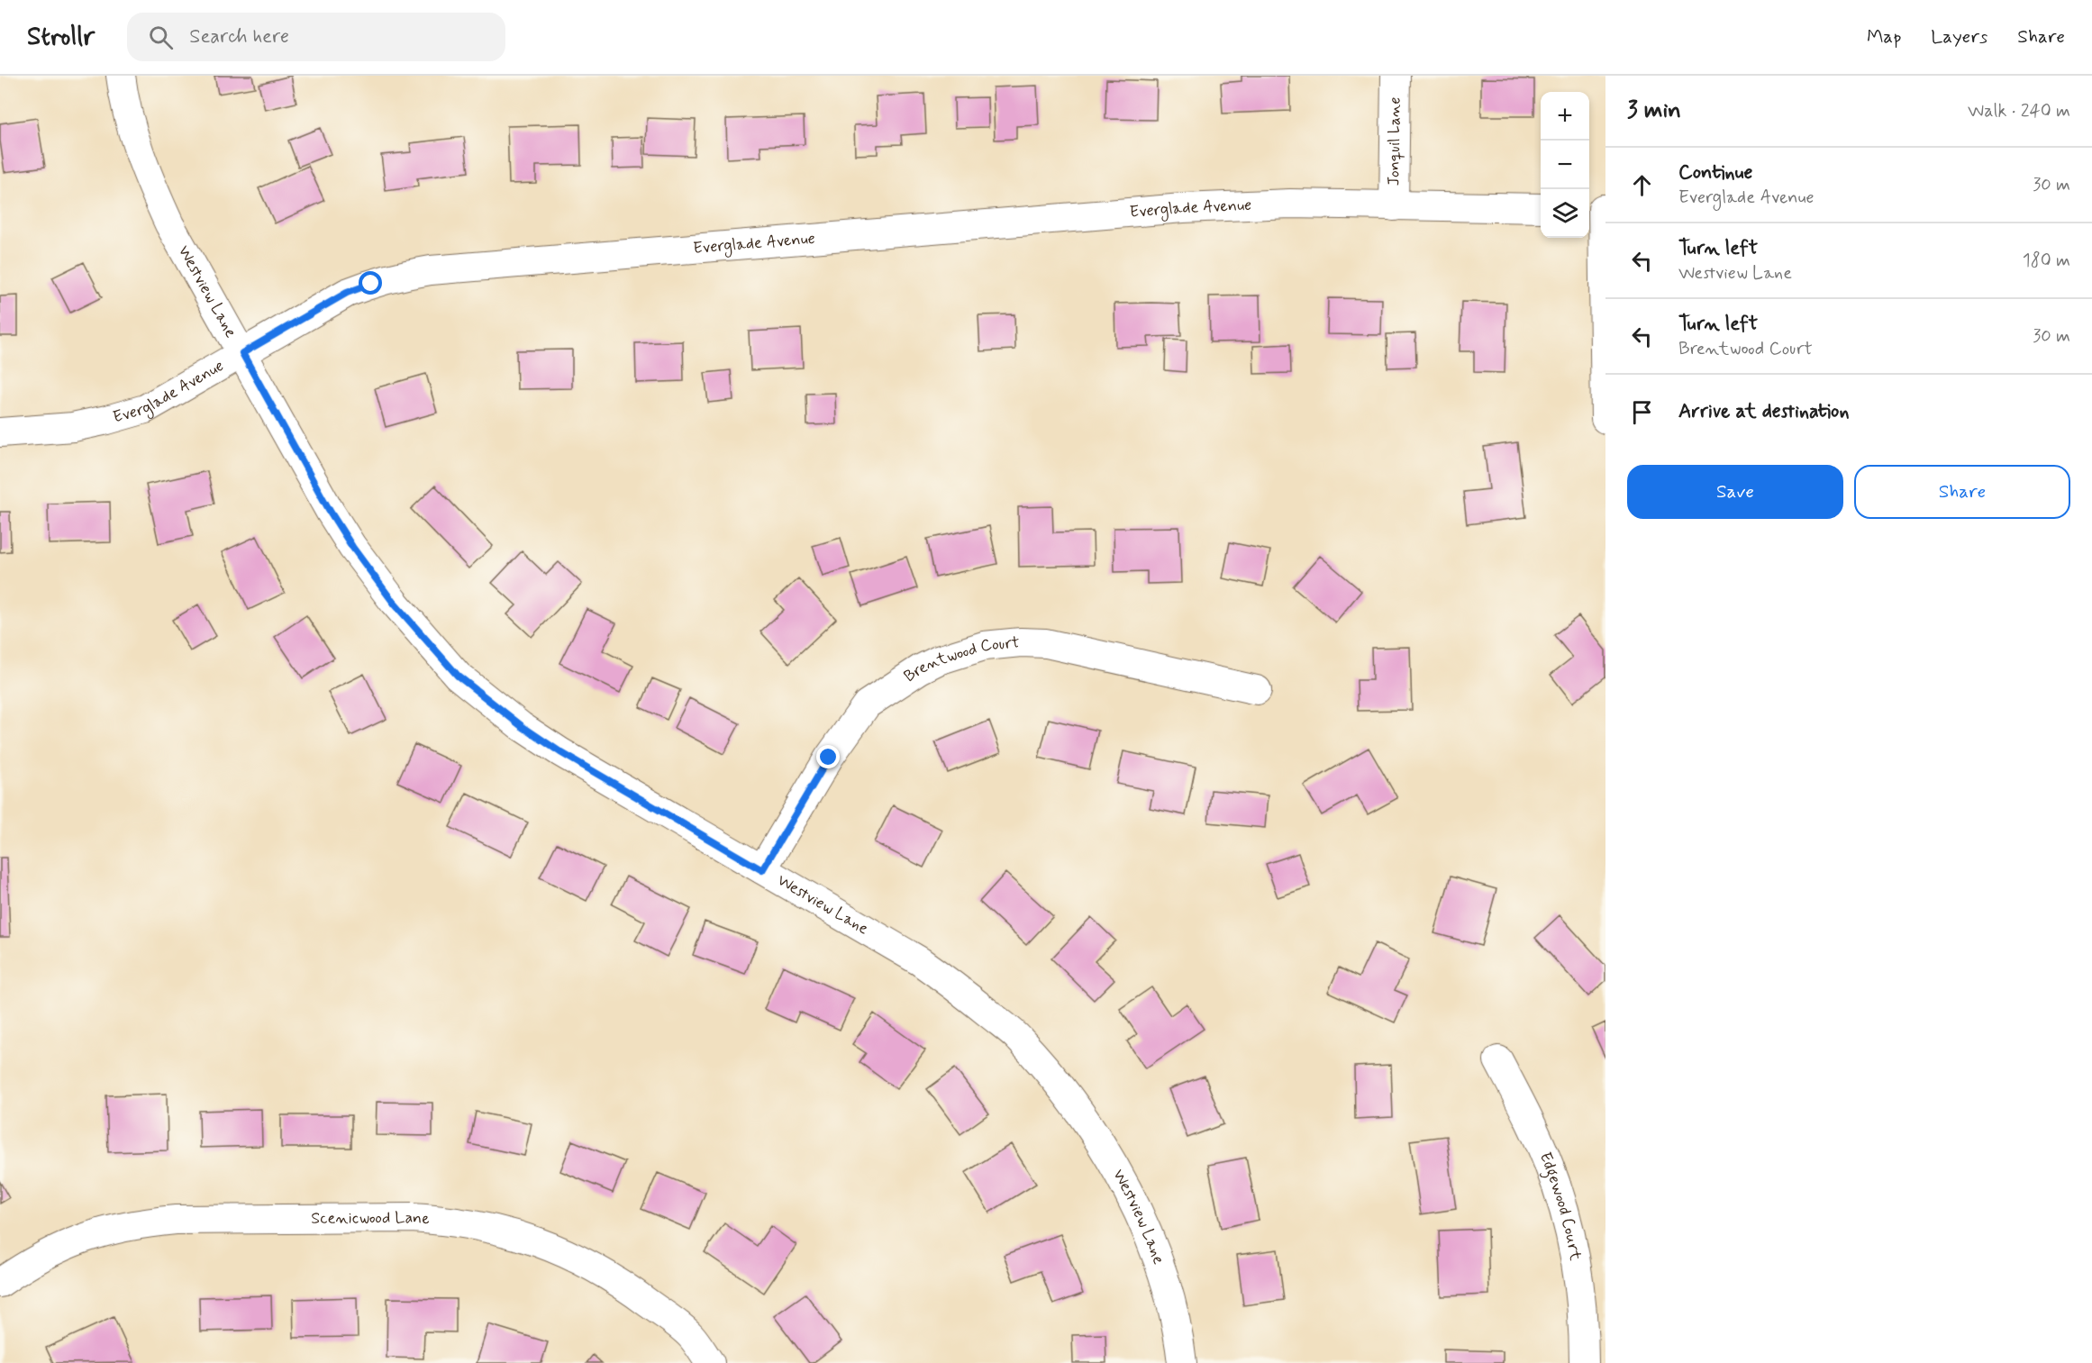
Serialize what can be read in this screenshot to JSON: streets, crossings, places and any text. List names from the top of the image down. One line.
{"streets":{"street":["Jonquil Lane","Everglade Avenue","Westview Lane","Brentwood Court","Edgewood Court","Scenicwood Lane"]},"crossings":[["Jonquil Lane","Everglade Avenue"],["Everglade Avenue","Westview Lane"],["Westview Lane","Brentwood Court"]],"page":{"header":"Strollr","search":"Search here","nav":["Map","Layers","Share"],"heading":["3 min","Walk · 240 m"],"map_buttons":["+","−"],"list":[["Continue","Everglade Avenue","30 m"],["Turn left","Westview Lane","180 m"],["Turn left","Brentwood Court","30 m"],"Arrive at destination"],"buttons":["Save","Share"]}}
